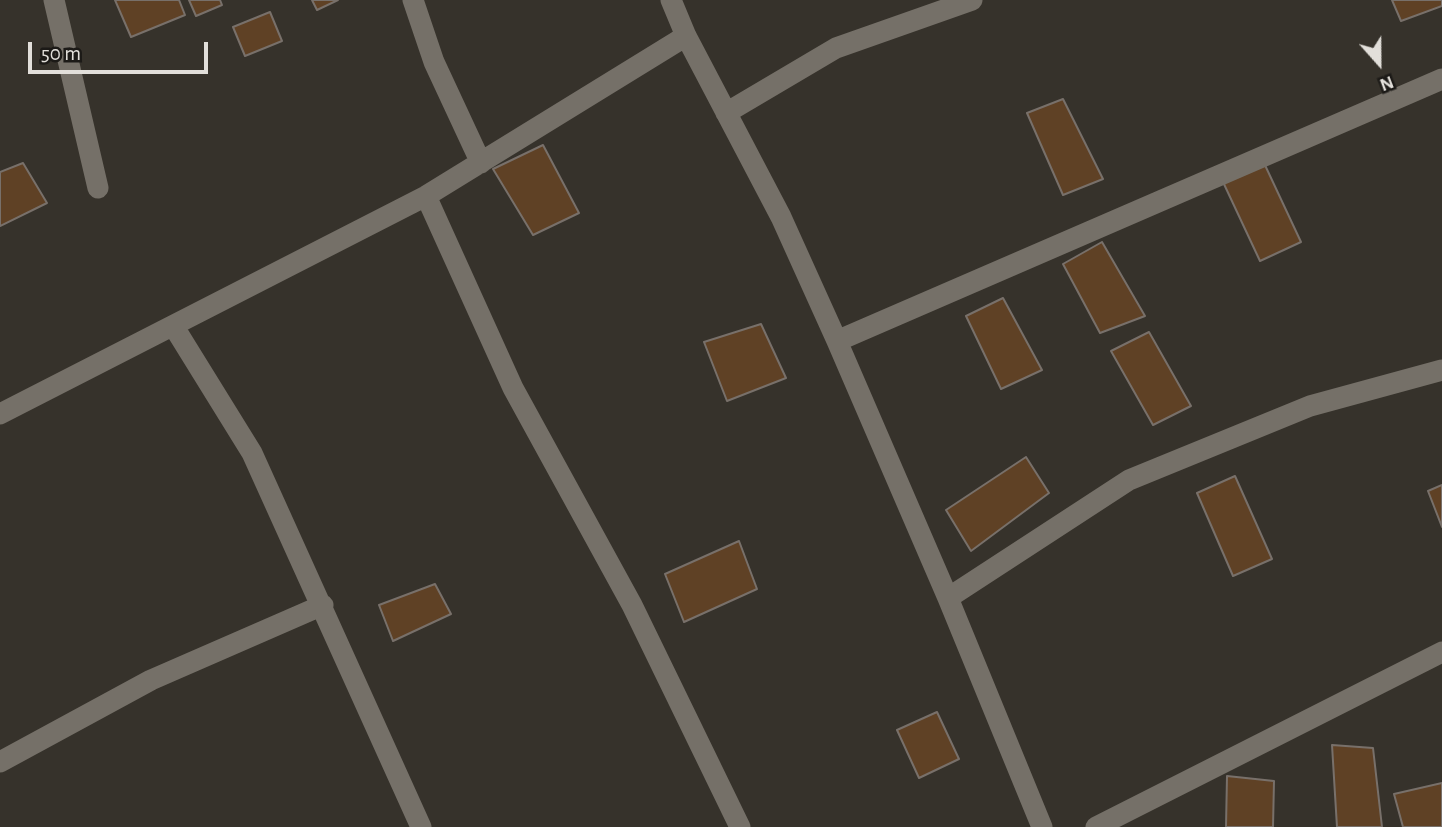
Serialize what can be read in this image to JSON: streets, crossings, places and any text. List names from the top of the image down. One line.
{"scale_bar":"50 m","north":"bottom"}
